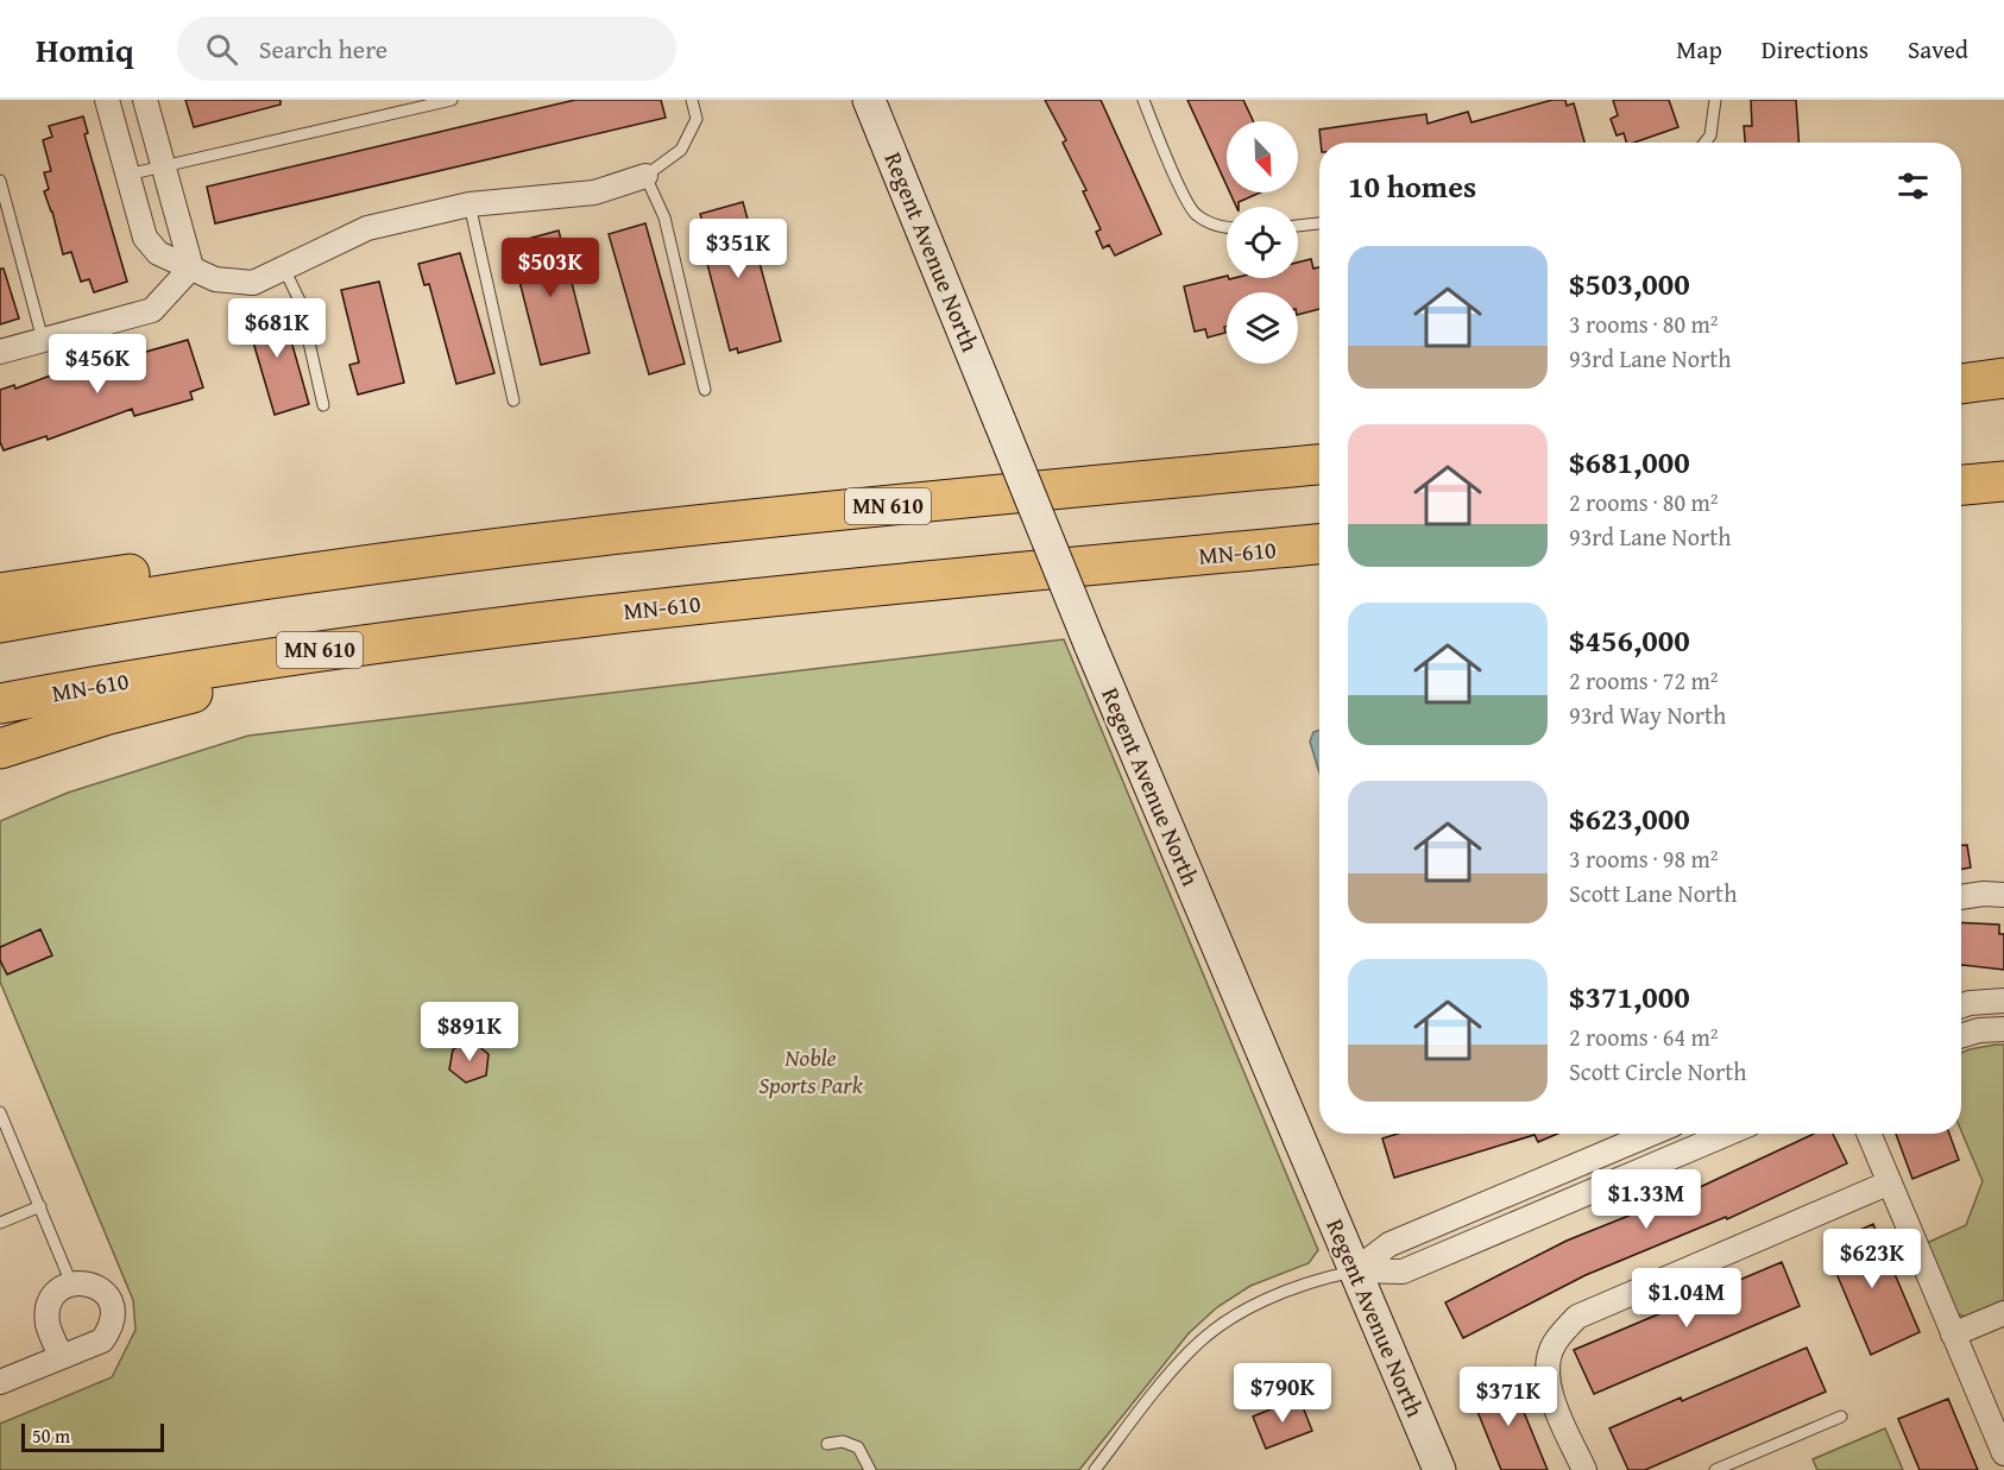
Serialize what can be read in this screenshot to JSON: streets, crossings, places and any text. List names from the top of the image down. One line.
{"streets":{"highway":["MN 610","MN-610"],"street":["Regent Avenue North"]},"parks":["Noble Sports Park"],"scale_bar":"50 m","north":"bottom right","page":{"header":"Homiq","search":"Search here","nav":["Map","Directions","Saved"],"heading":"10 homes","price":["$351K","$503K","$681K","$456K","$891K","$1.33M","$623K","$1.04M","$790K","$371K"],"list":[{"name":"$503,000","note":"3 rooms · 80 m² · 93rd Lane North"},{"name":"$681,000","note":"2 rooms · 80 m² · 93rd Lane North"},{"name":"$456,000","note":"2 rooms · 72 m² · 93rd Way North"},{"name":"$623,000","note":"3 rooms · 98 m² · Scott Lane North"},{"name":"$371,000","note":"2 rooms · 64 m² · Scott Circle North"}],"scale":"50 m"}}
